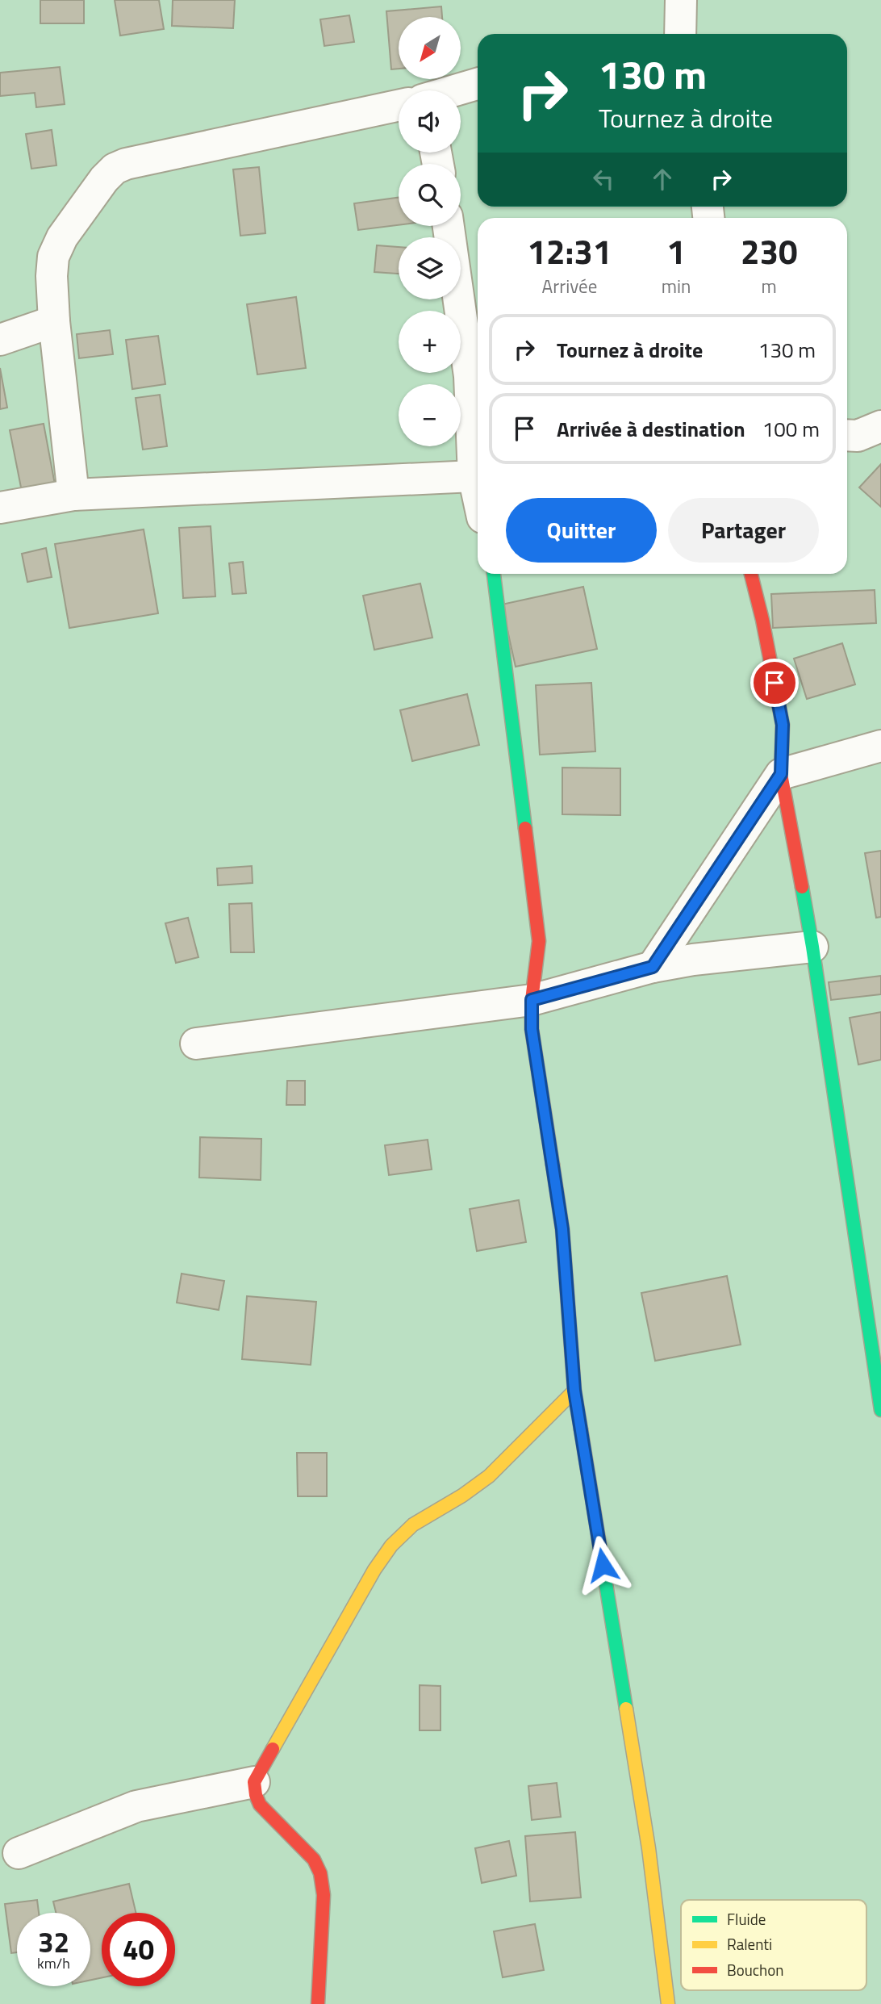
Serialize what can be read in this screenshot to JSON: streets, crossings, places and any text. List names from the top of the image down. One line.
{"legend":["Fluide","Ralenti","Bouchon"],"north":"bottom left","page":{"map_buttons":["+","−"],"turn":["130 m","Tournez à droite"],"eta":["12:31","Arrivée","1","min","230","m"],"list":[{"name":"Tournez à droite","value":"130 m"},{"name":"Arrivée à destination","value":"100 m"}],"buttons":["Quitter","Partager"],"speed":"32 km/h","limit":"40"}}
